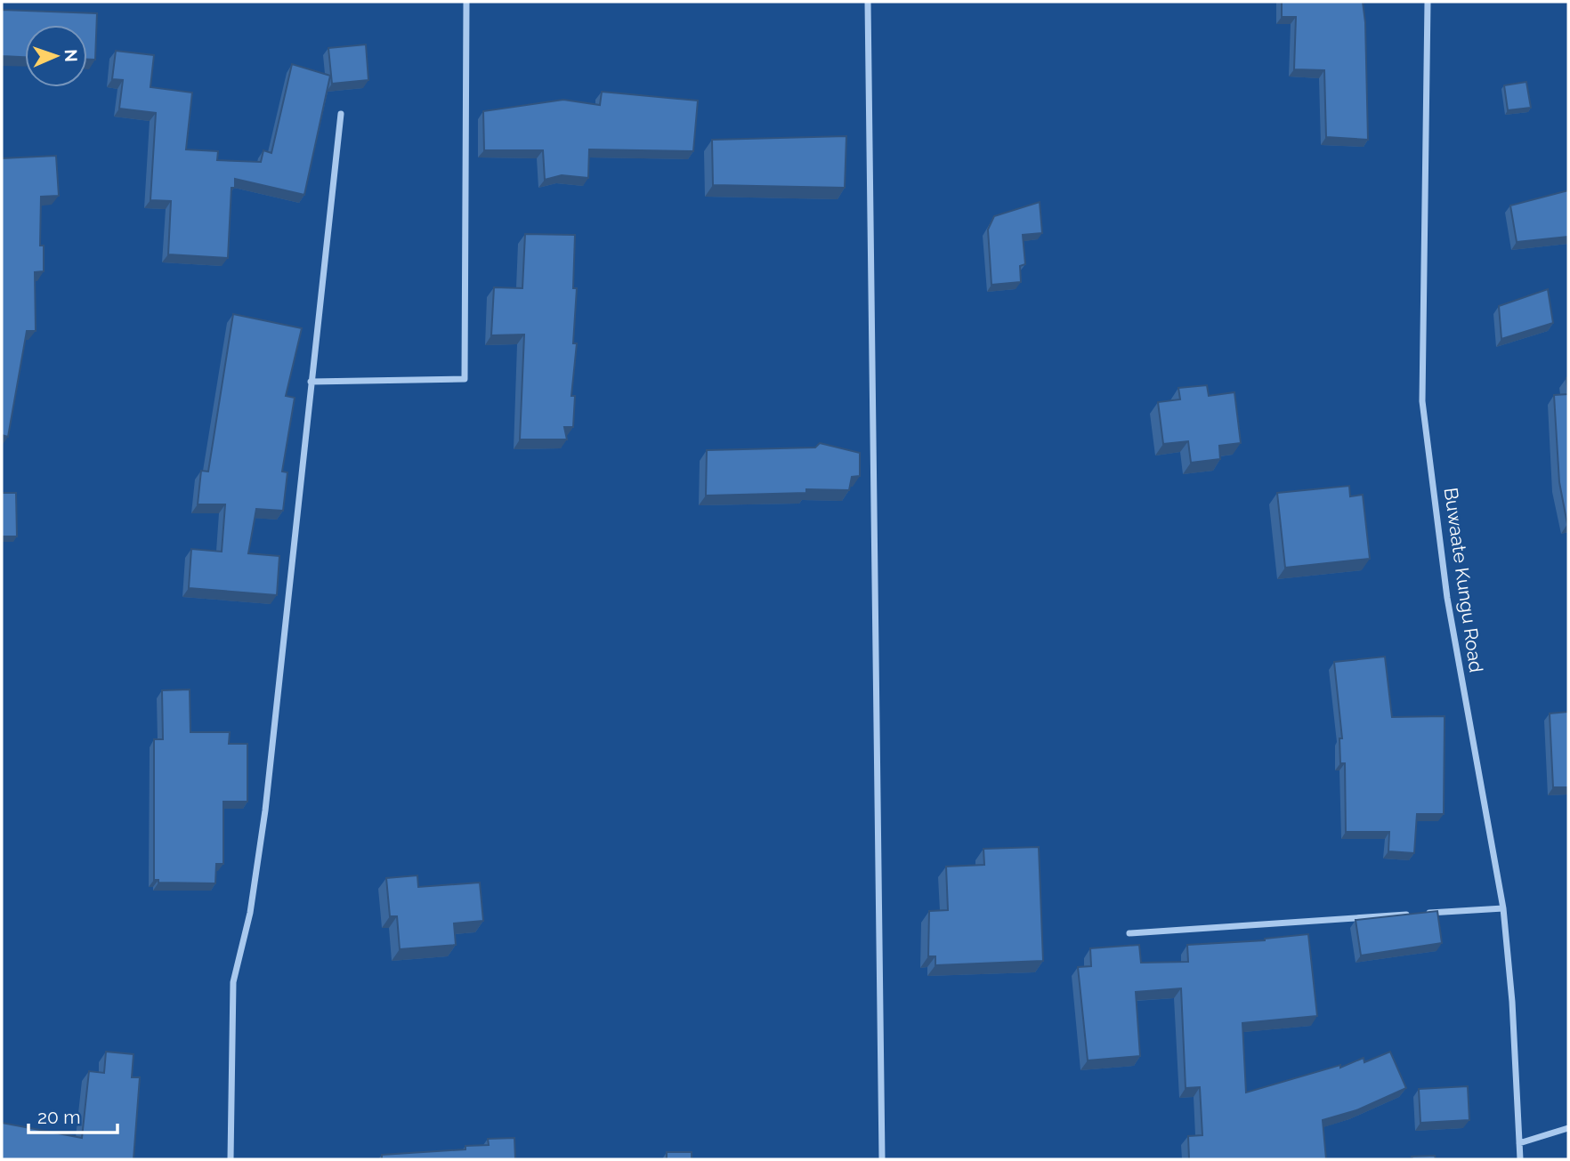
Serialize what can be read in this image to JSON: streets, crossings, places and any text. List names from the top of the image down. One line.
{"streets":{"street":["Buwaate Kungu Road"]},"scale_bar":"20 m","north":"right"}
